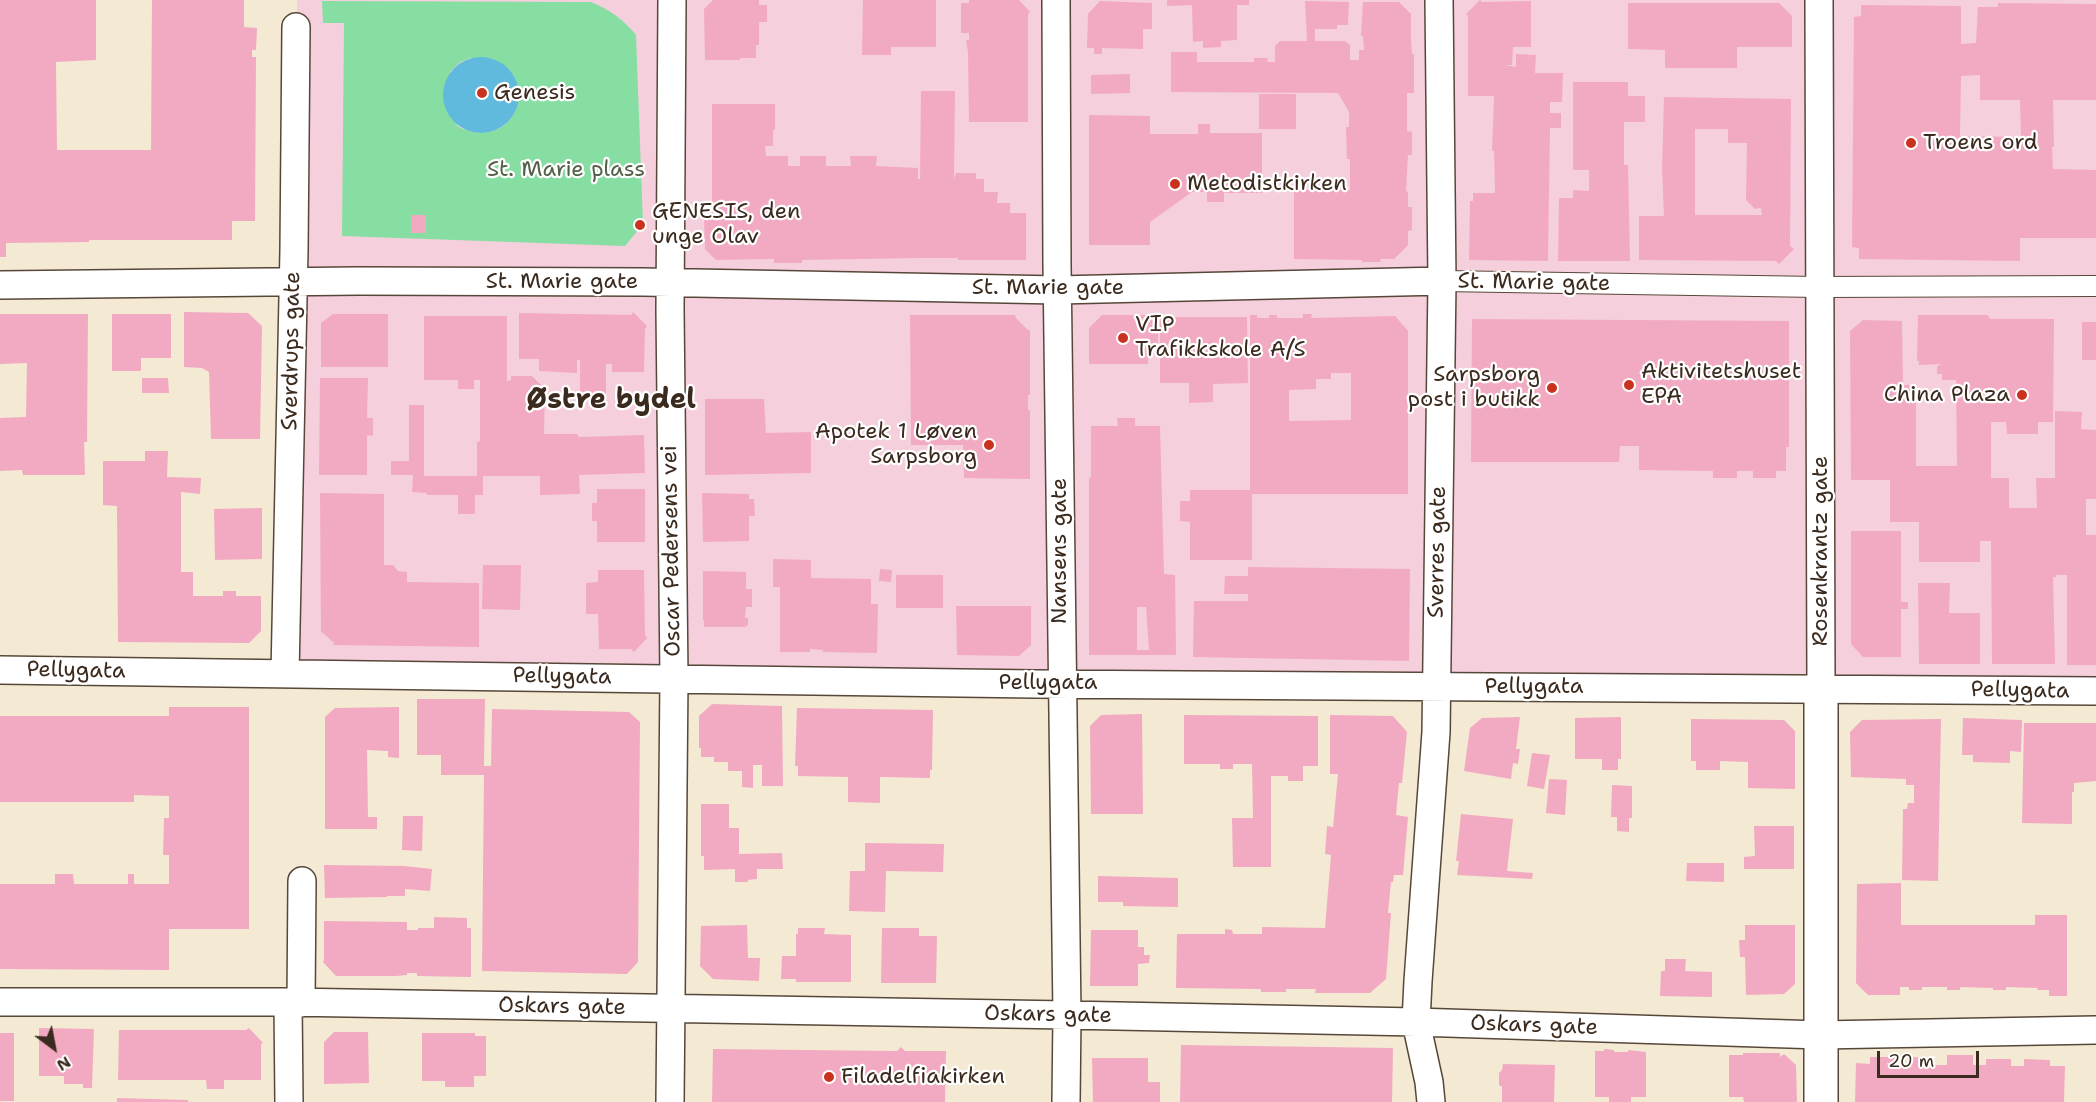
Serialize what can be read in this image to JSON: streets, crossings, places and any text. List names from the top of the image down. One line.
{"streets":{"street":["St. Marie gate","Sverdrups gate","Oscar Pedersens vei","Nansens gate","Rosenkrantz gate","Sverres gate","Pellygata","Oskars gate"]},"crossings":[["St. Marie gate","Sverdrups gate"],["St. Marie gate","Oscar Pedersens vei"],["St. Marie gate","Nansens gate"],["St. Marie gate","Rosenkrantz gate"],["St. Marie gate","Sverres gate"],["Sverdrups gate","Pellygata"],["Oscar Pedersens vei","Pellygata"],["Oscar Pedersens vei","Oskars gate"],["Nansens gate","Pellygata"],["Nansens gate","Oskars gate"],["Rosenkrantz gate","Pellygata"],["Rosenkrantz gate","Oskars gate"],["Sverres gate","Pellygata"],["Sverres gate","Oskars gate"]],"districts":["Østre bydel"],"parks":["St. Marie plass"],"places":["Genesis","Troens ord","Metodistkirken","GENESIS, den unge Olav","VIP Trafikkskole A/S","Aktivitetshuset EPA","Sarpsborg post i butikk","China Plaza","Apotek 1 Løven Sarpsborg","Filadelfiakirken"],"scale_bar":"20 m","north":"bottom right"}
